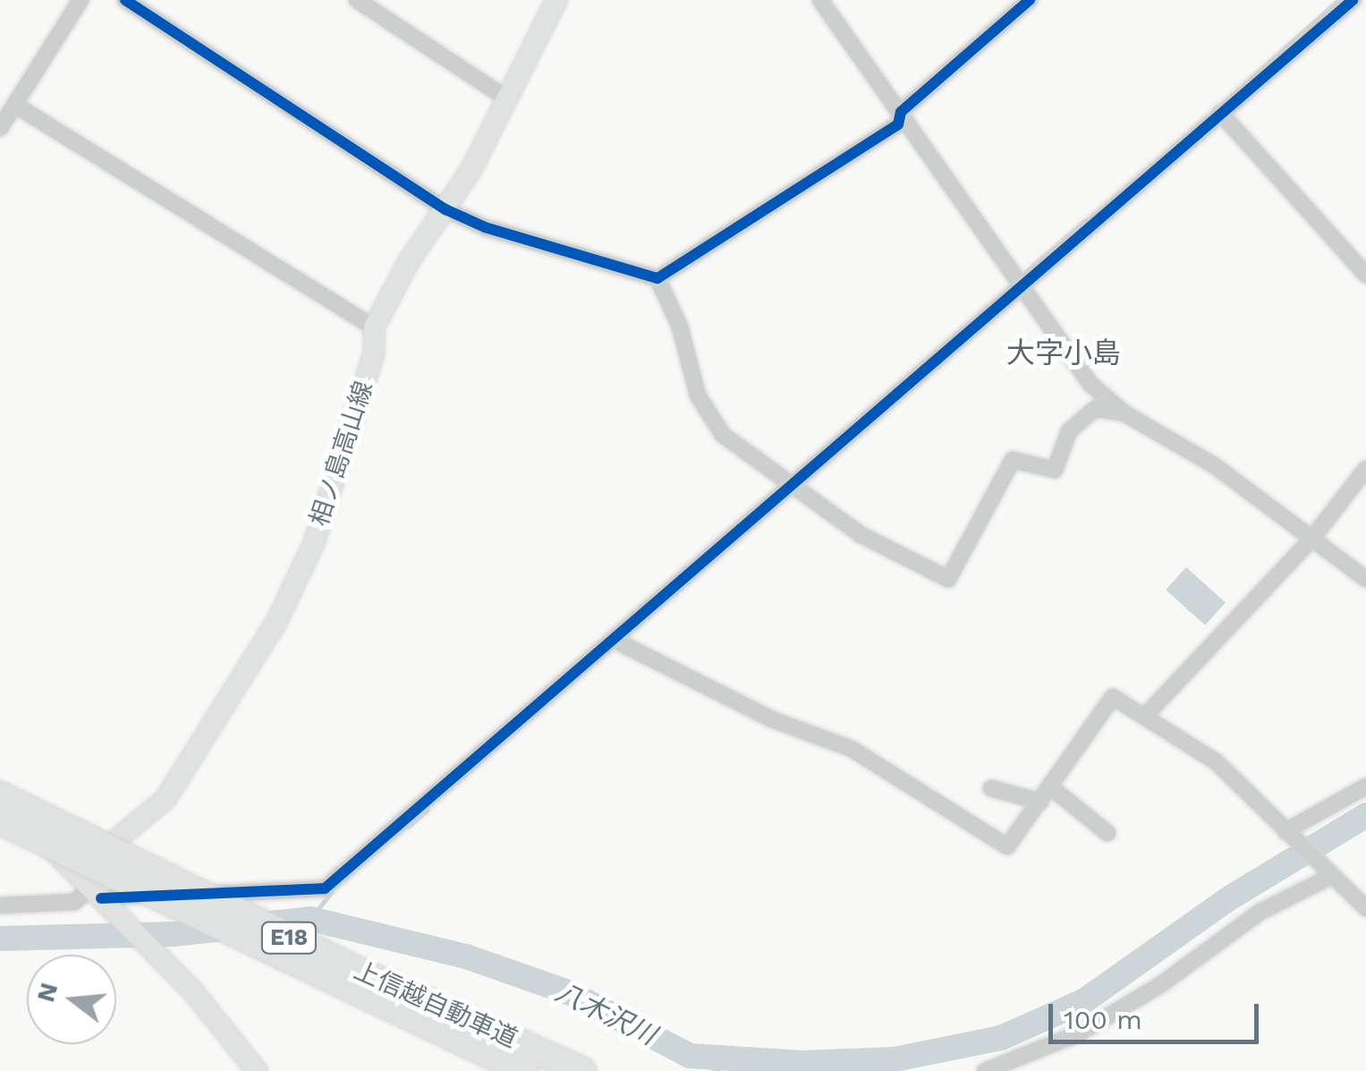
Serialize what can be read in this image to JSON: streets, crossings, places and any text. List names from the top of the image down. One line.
{"streets":{"highway":["E18","上信越自動車道"],"main road":["相ノ島高山線"]},"districts":["大字小島"],"water":["八木沢川"],"scale_bar":"100 m","north":"left"}
